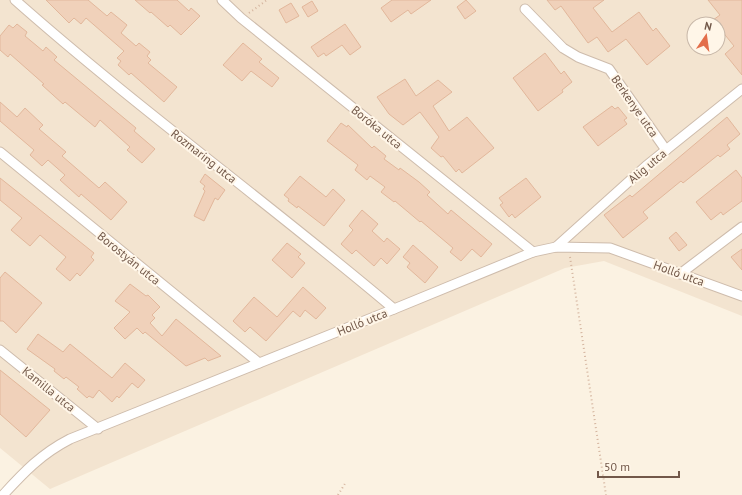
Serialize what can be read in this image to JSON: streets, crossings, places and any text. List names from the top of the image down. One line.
{"streets":{"street":["Berkenye utca","Boróka utca","Rozmaring utca","Alig utca","Borostyán utca","Holló utca","Kamilla utca"]},"crossings":[["Berkenye utca","Alig utca"],["Boróka utca","Holló utca"],["Rozmaring utca","Holló utca"],["Alig utca","Holló utca"],["Borostyán utca","Holló utca"],["Holló utca","Kamilla utca"]],"scale_bar":"50 m","north":"top"}
